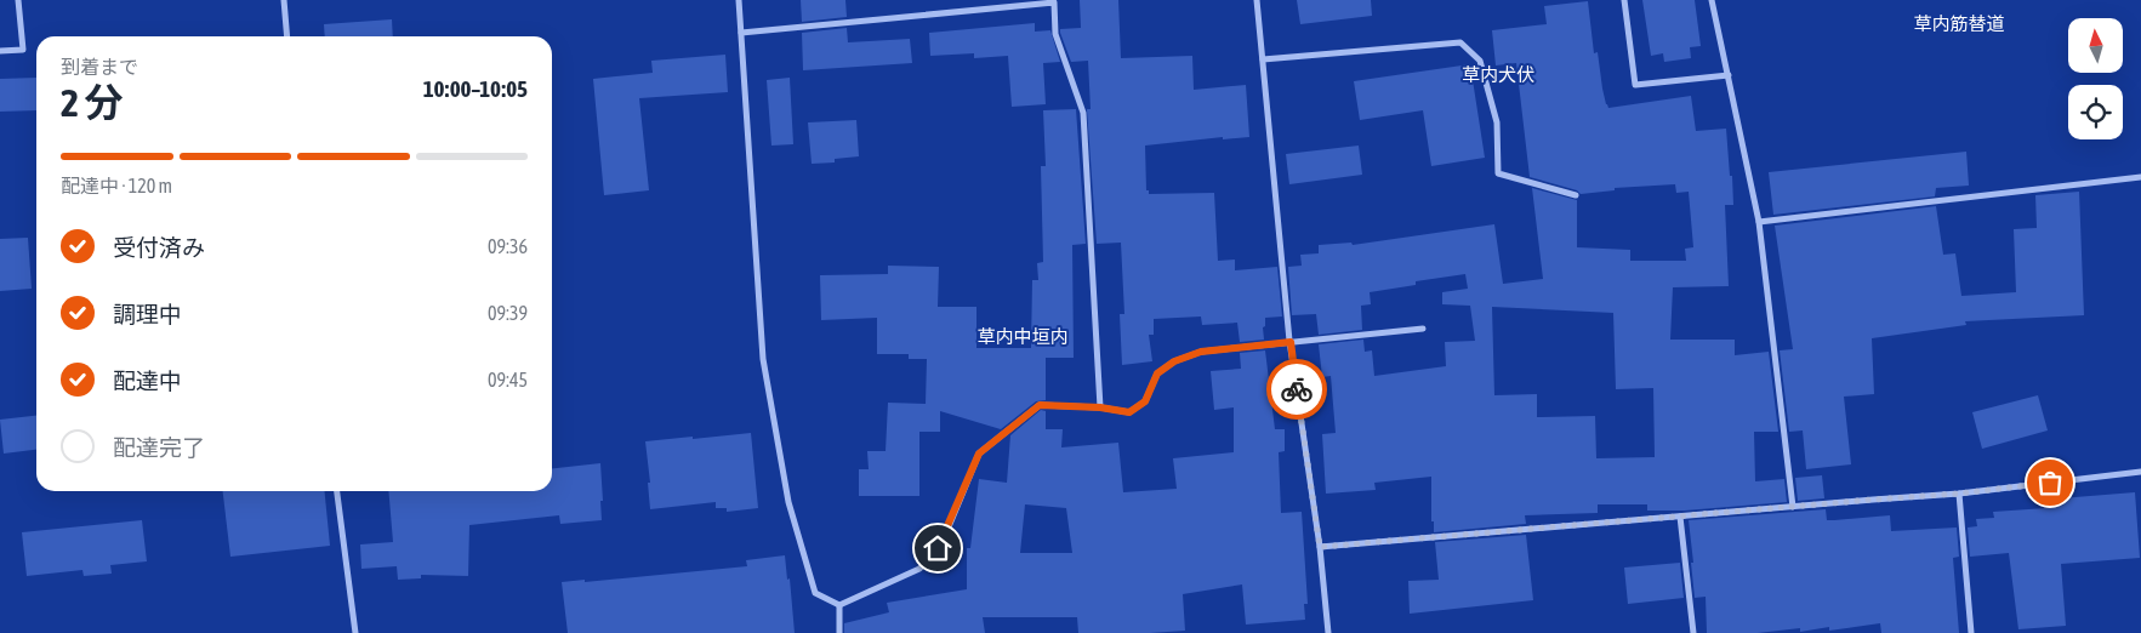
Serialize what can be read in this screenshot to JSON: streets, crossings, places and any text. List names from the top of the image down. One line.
{"districts":["草内筋替道","草内犬伏","草内中垣内"],"north":"top","page":{"heading":["2 分","到着まで","10:00–10:05"],"bar":"配達中 · 120 m","list":[["受付済み","09:36"],["調理中","09:39"],["配達中","09:45"],"配達完了"]}}
